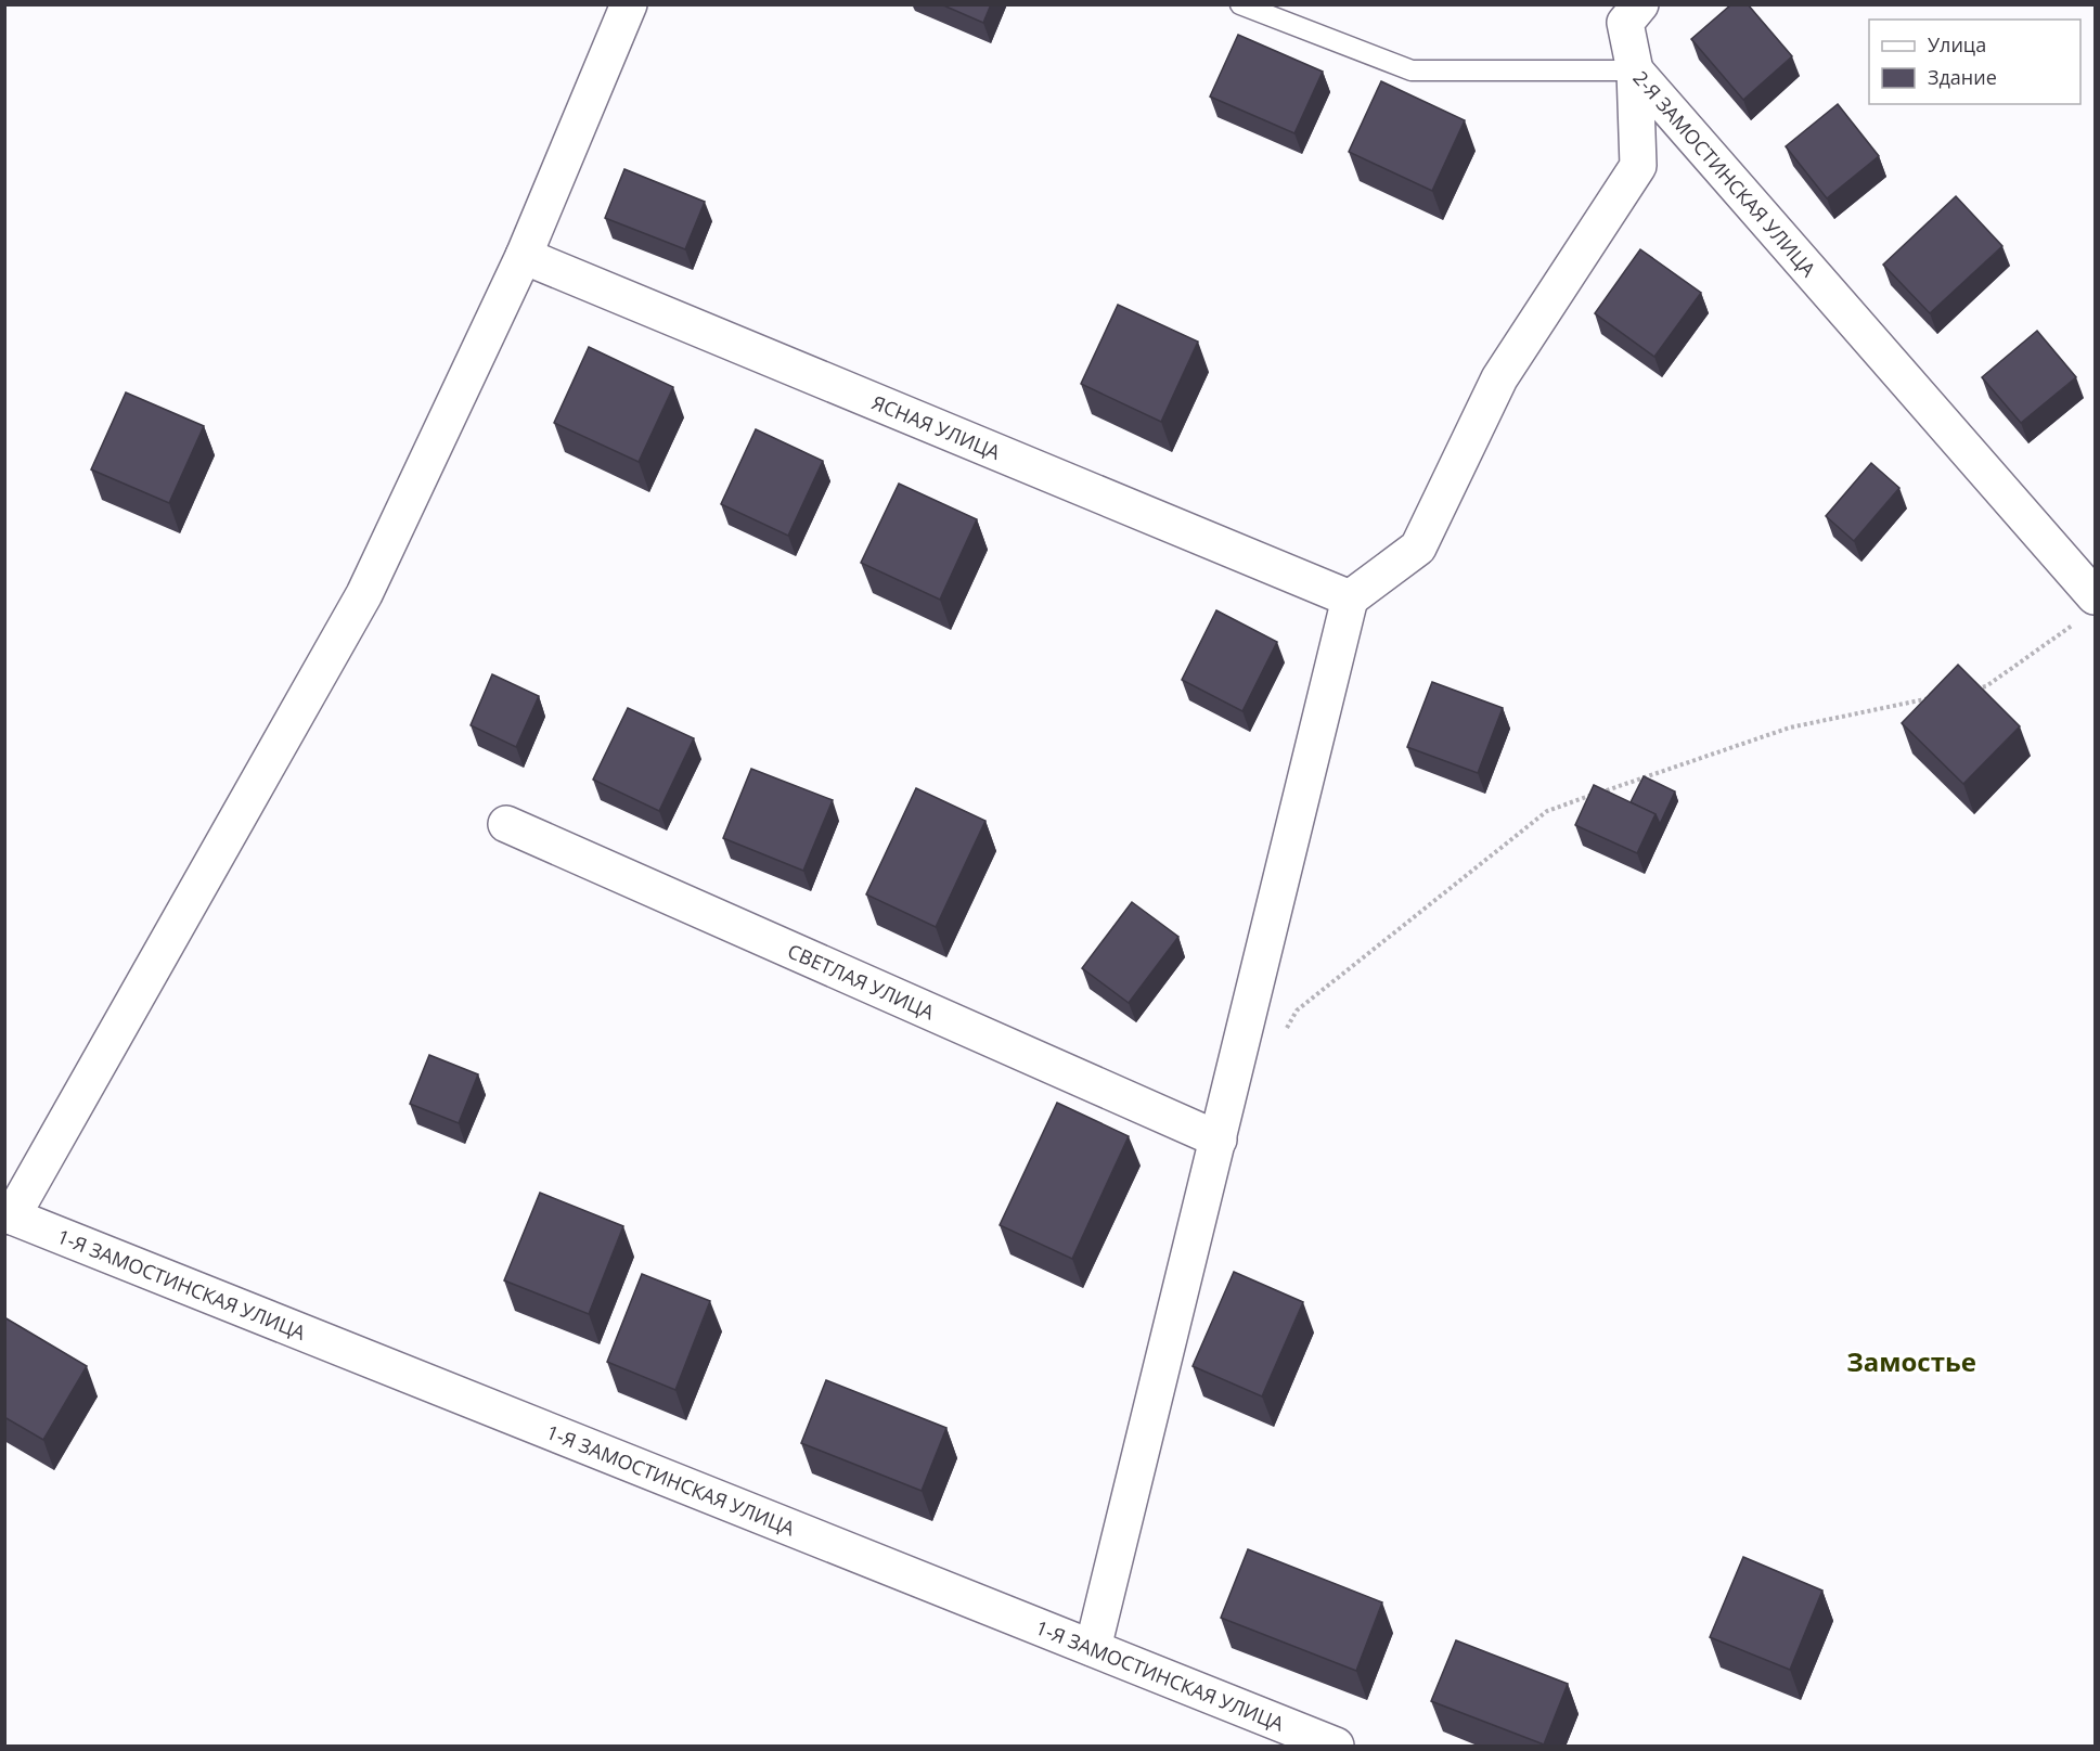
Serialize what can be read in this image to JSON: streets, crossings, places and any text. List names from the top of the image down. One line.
{"streets":{"street":["2-Я ЗАМОСТИНСКАЯ УЛИЦА","ЯСНАЯ УЛИЦА","СВЕТЛАЯ УЛИЦА","1-Я ЗАМОСТИНСКАЯ УЛИЦА"]},"crossings":[["2-Я ЗАМОСТИНСКАЯ УЛИЦА","ЯСНАЯ УЛИЦА"]],"districts":["Замостье"],"legend":["Улица","Здание"]}
